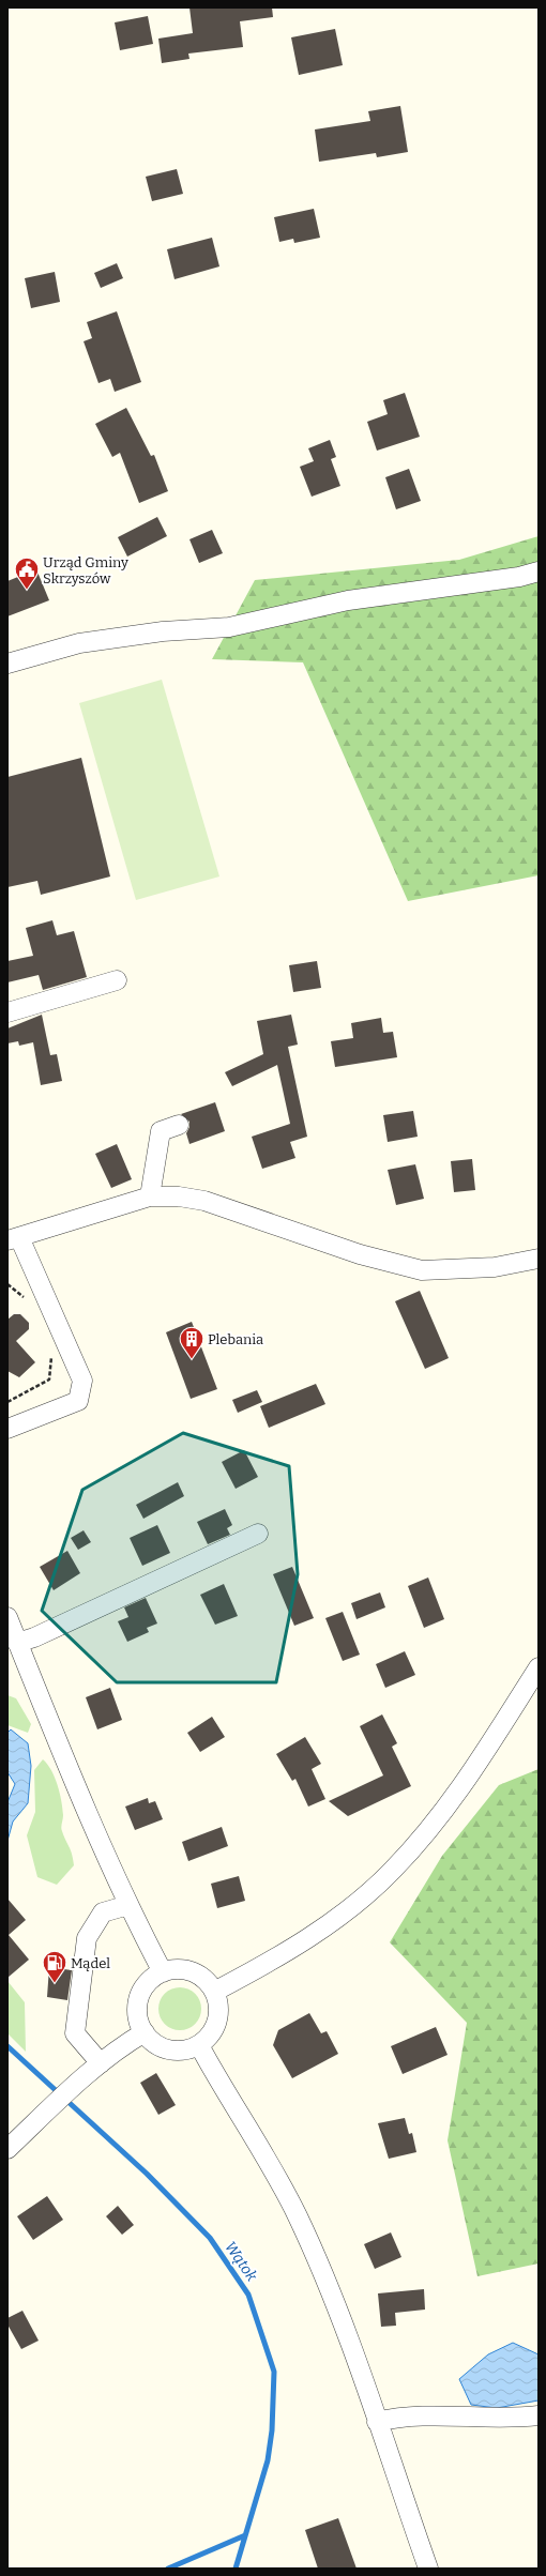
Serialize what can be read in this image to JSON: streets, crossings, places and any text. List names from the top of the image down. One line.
{"water":["Wątok"],"places":{"public building":["Urząd Gminy Skrzyszów"],"building":["Plebania"],"fuel station":["Mądel"]}}
